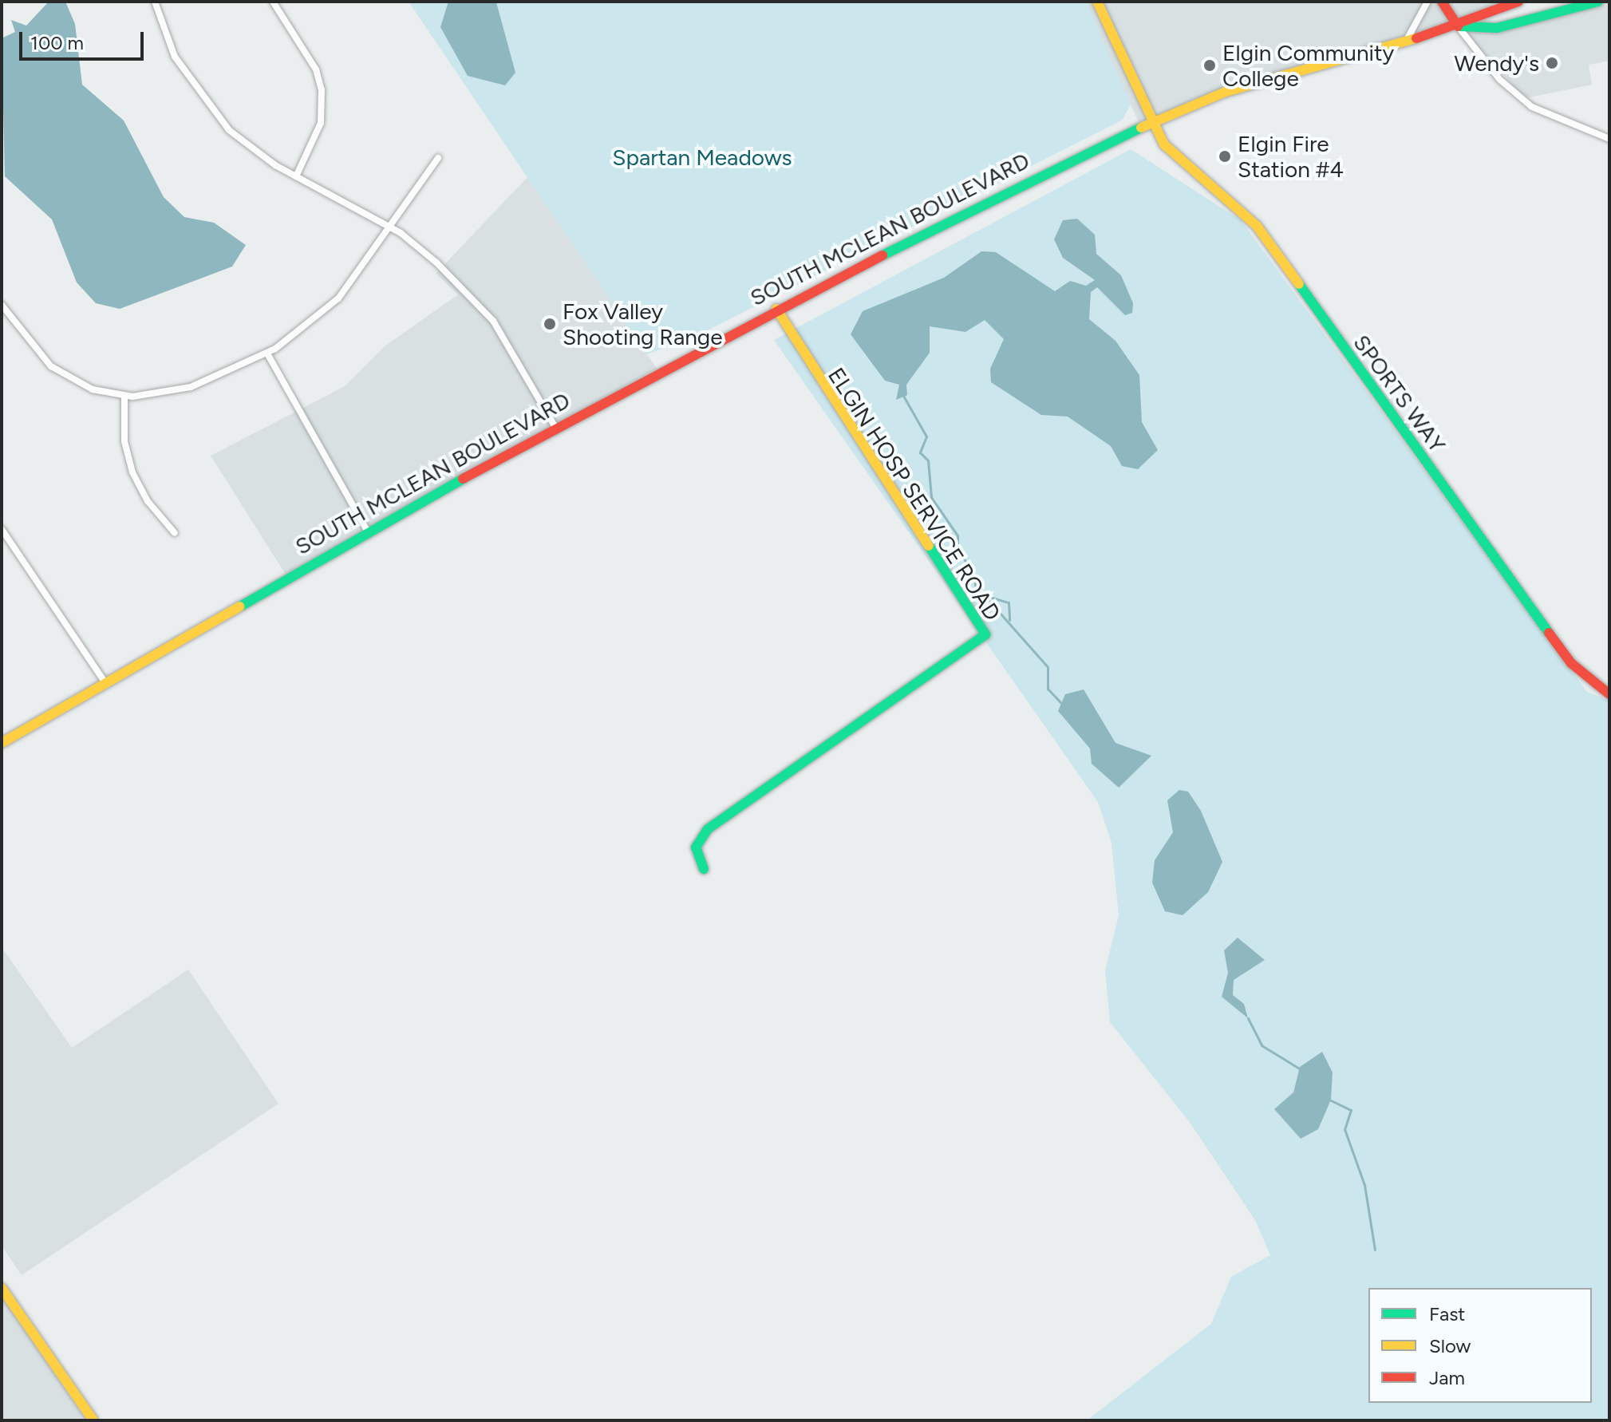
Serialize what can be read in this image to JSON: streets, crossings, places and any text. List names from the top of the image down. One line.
{"streets":{"main road":["SOUTH MCLEAN BOULEVARD","SPORTS WAY","ELGIN HOSP SERVICE ROAD"]},"crossings":[["SOUTH MCLEAN BOULEVARD","SPORTS WAY"],["SOUTH MCLEAN BOULEVARD","ELGIN HOSP SERVICE ROAD"]],"parks":["Spartan Meadows"],"places":["Wendy's","Elgin Community College","Elgin Fire Station #4","Fox Valley Shooting Range"],"legend":["Fast","Slow","Jam"],"scale_bar":"100 m"}
